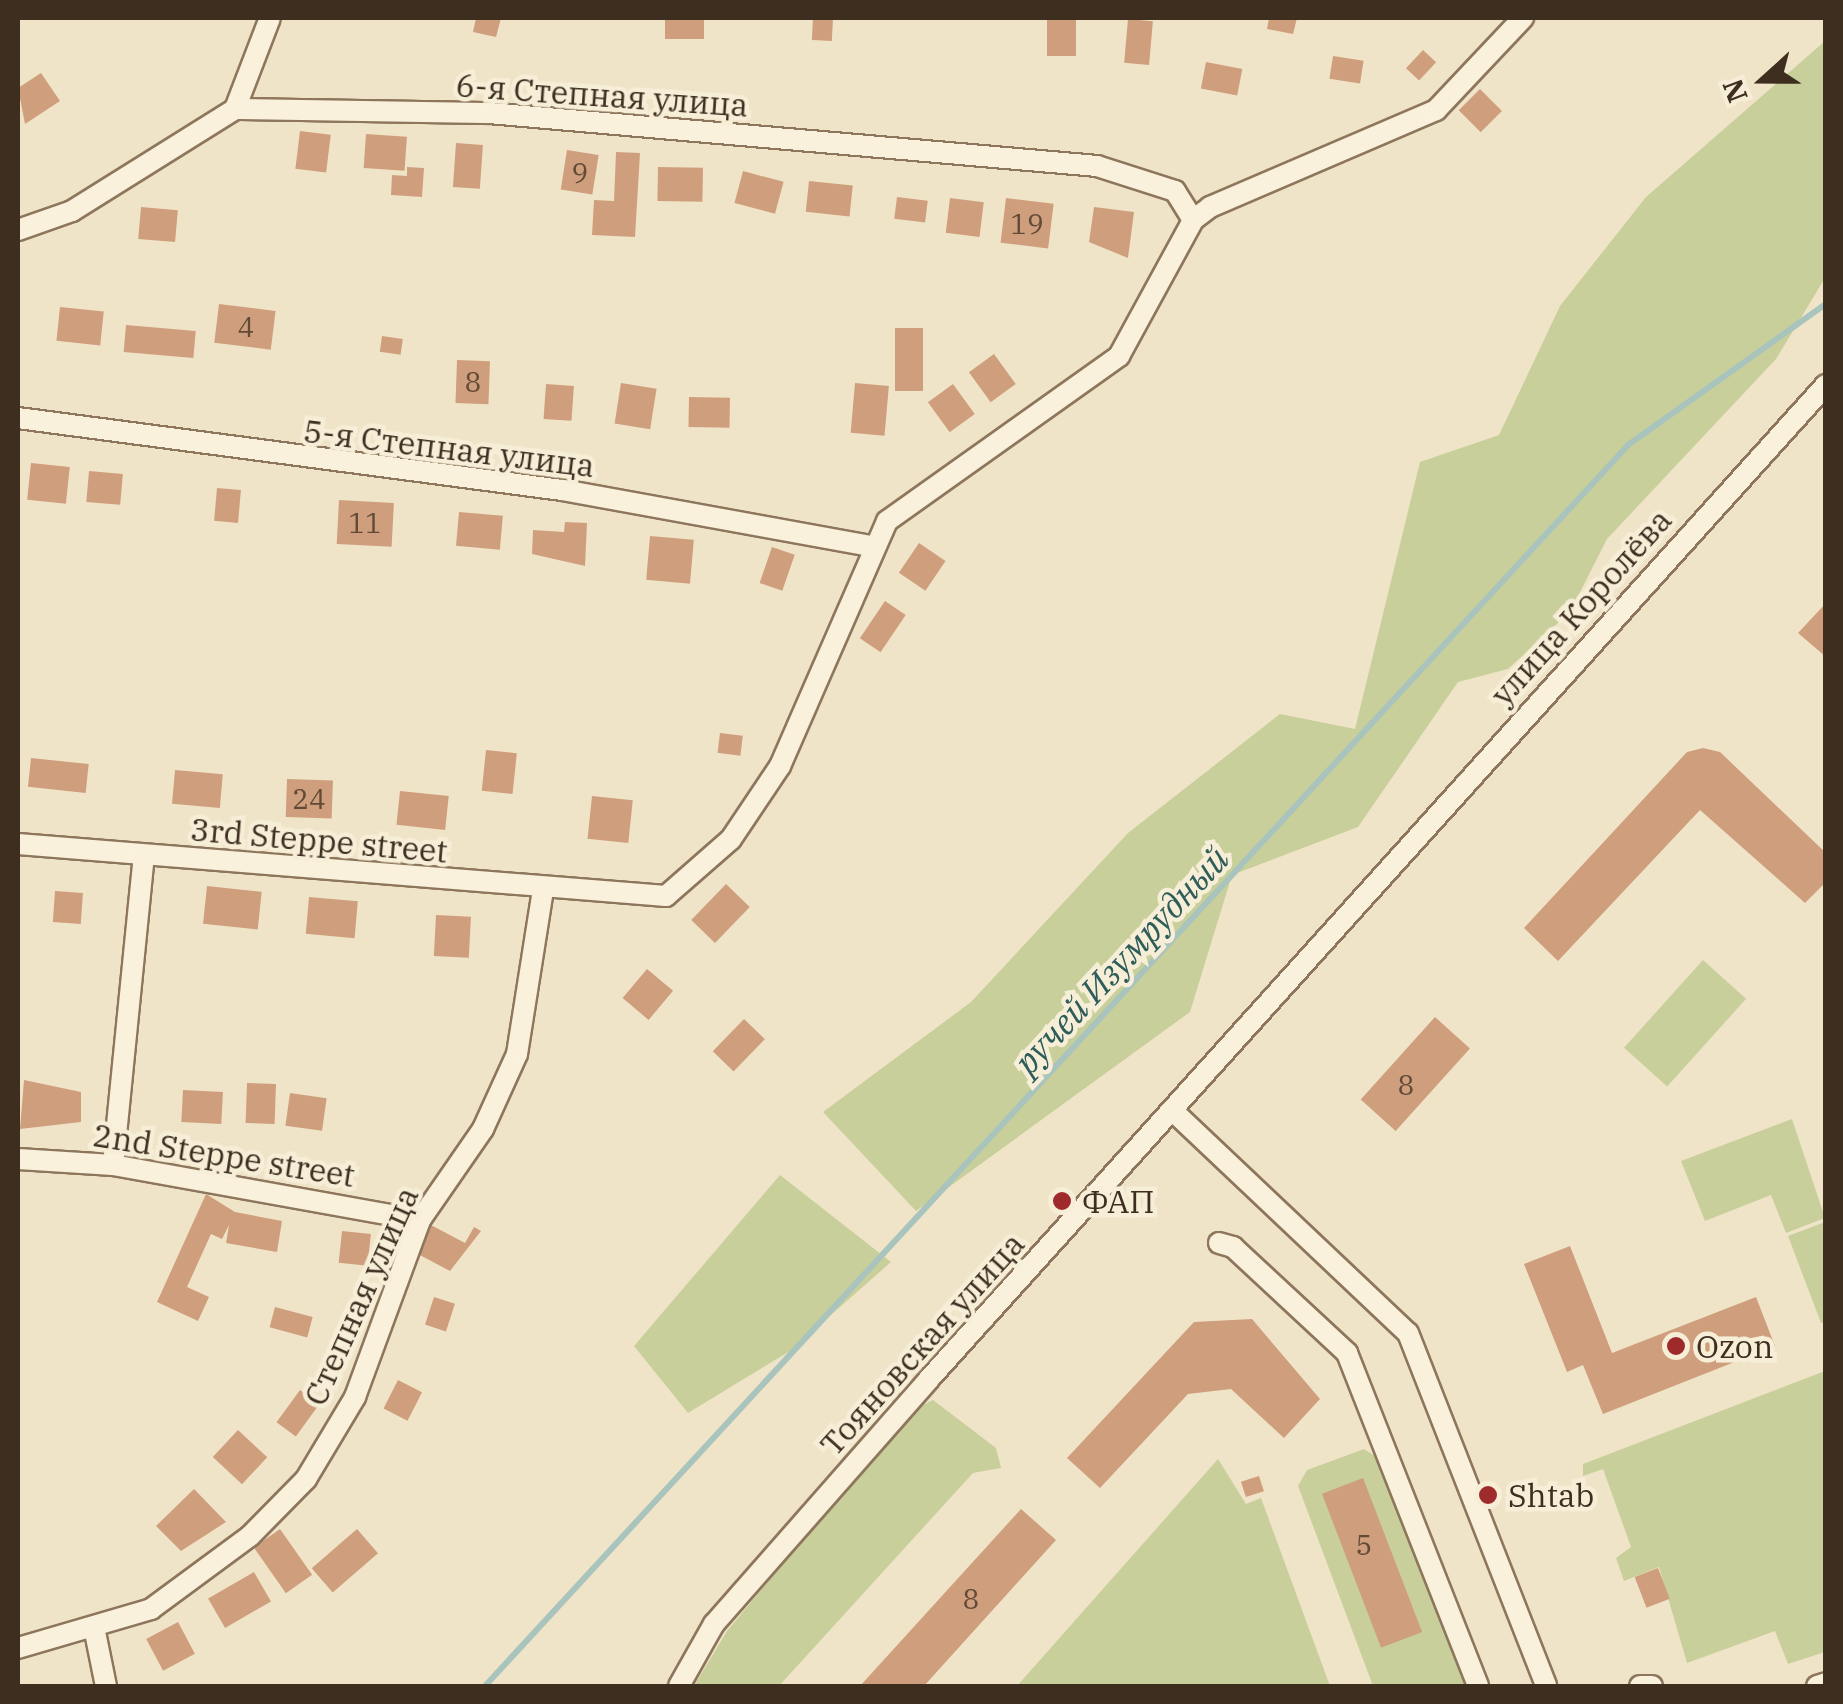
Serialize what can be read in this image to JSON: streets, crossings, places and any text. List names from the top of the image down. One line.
{"streets":{"street":["6-я Степная улица","5-я Степная улица","улица Королёва","3rd Steppe street","2nd Steppe street","Степная улица","Тояновская улица"]},"crossings":[["5-я Степная улица","3rd Steppe street"],["улица Королёва","Тояновская улица"],["3rd Steppe street","Степная улица"],["2nd Steppe street","Степная улица"]],"water":["ручей Изумрудный"],"places":["ФАП","Ozon","Shtab"],"house_numbers":["9","19","4","8","11","24","8","5","8"],"north":"left"}
